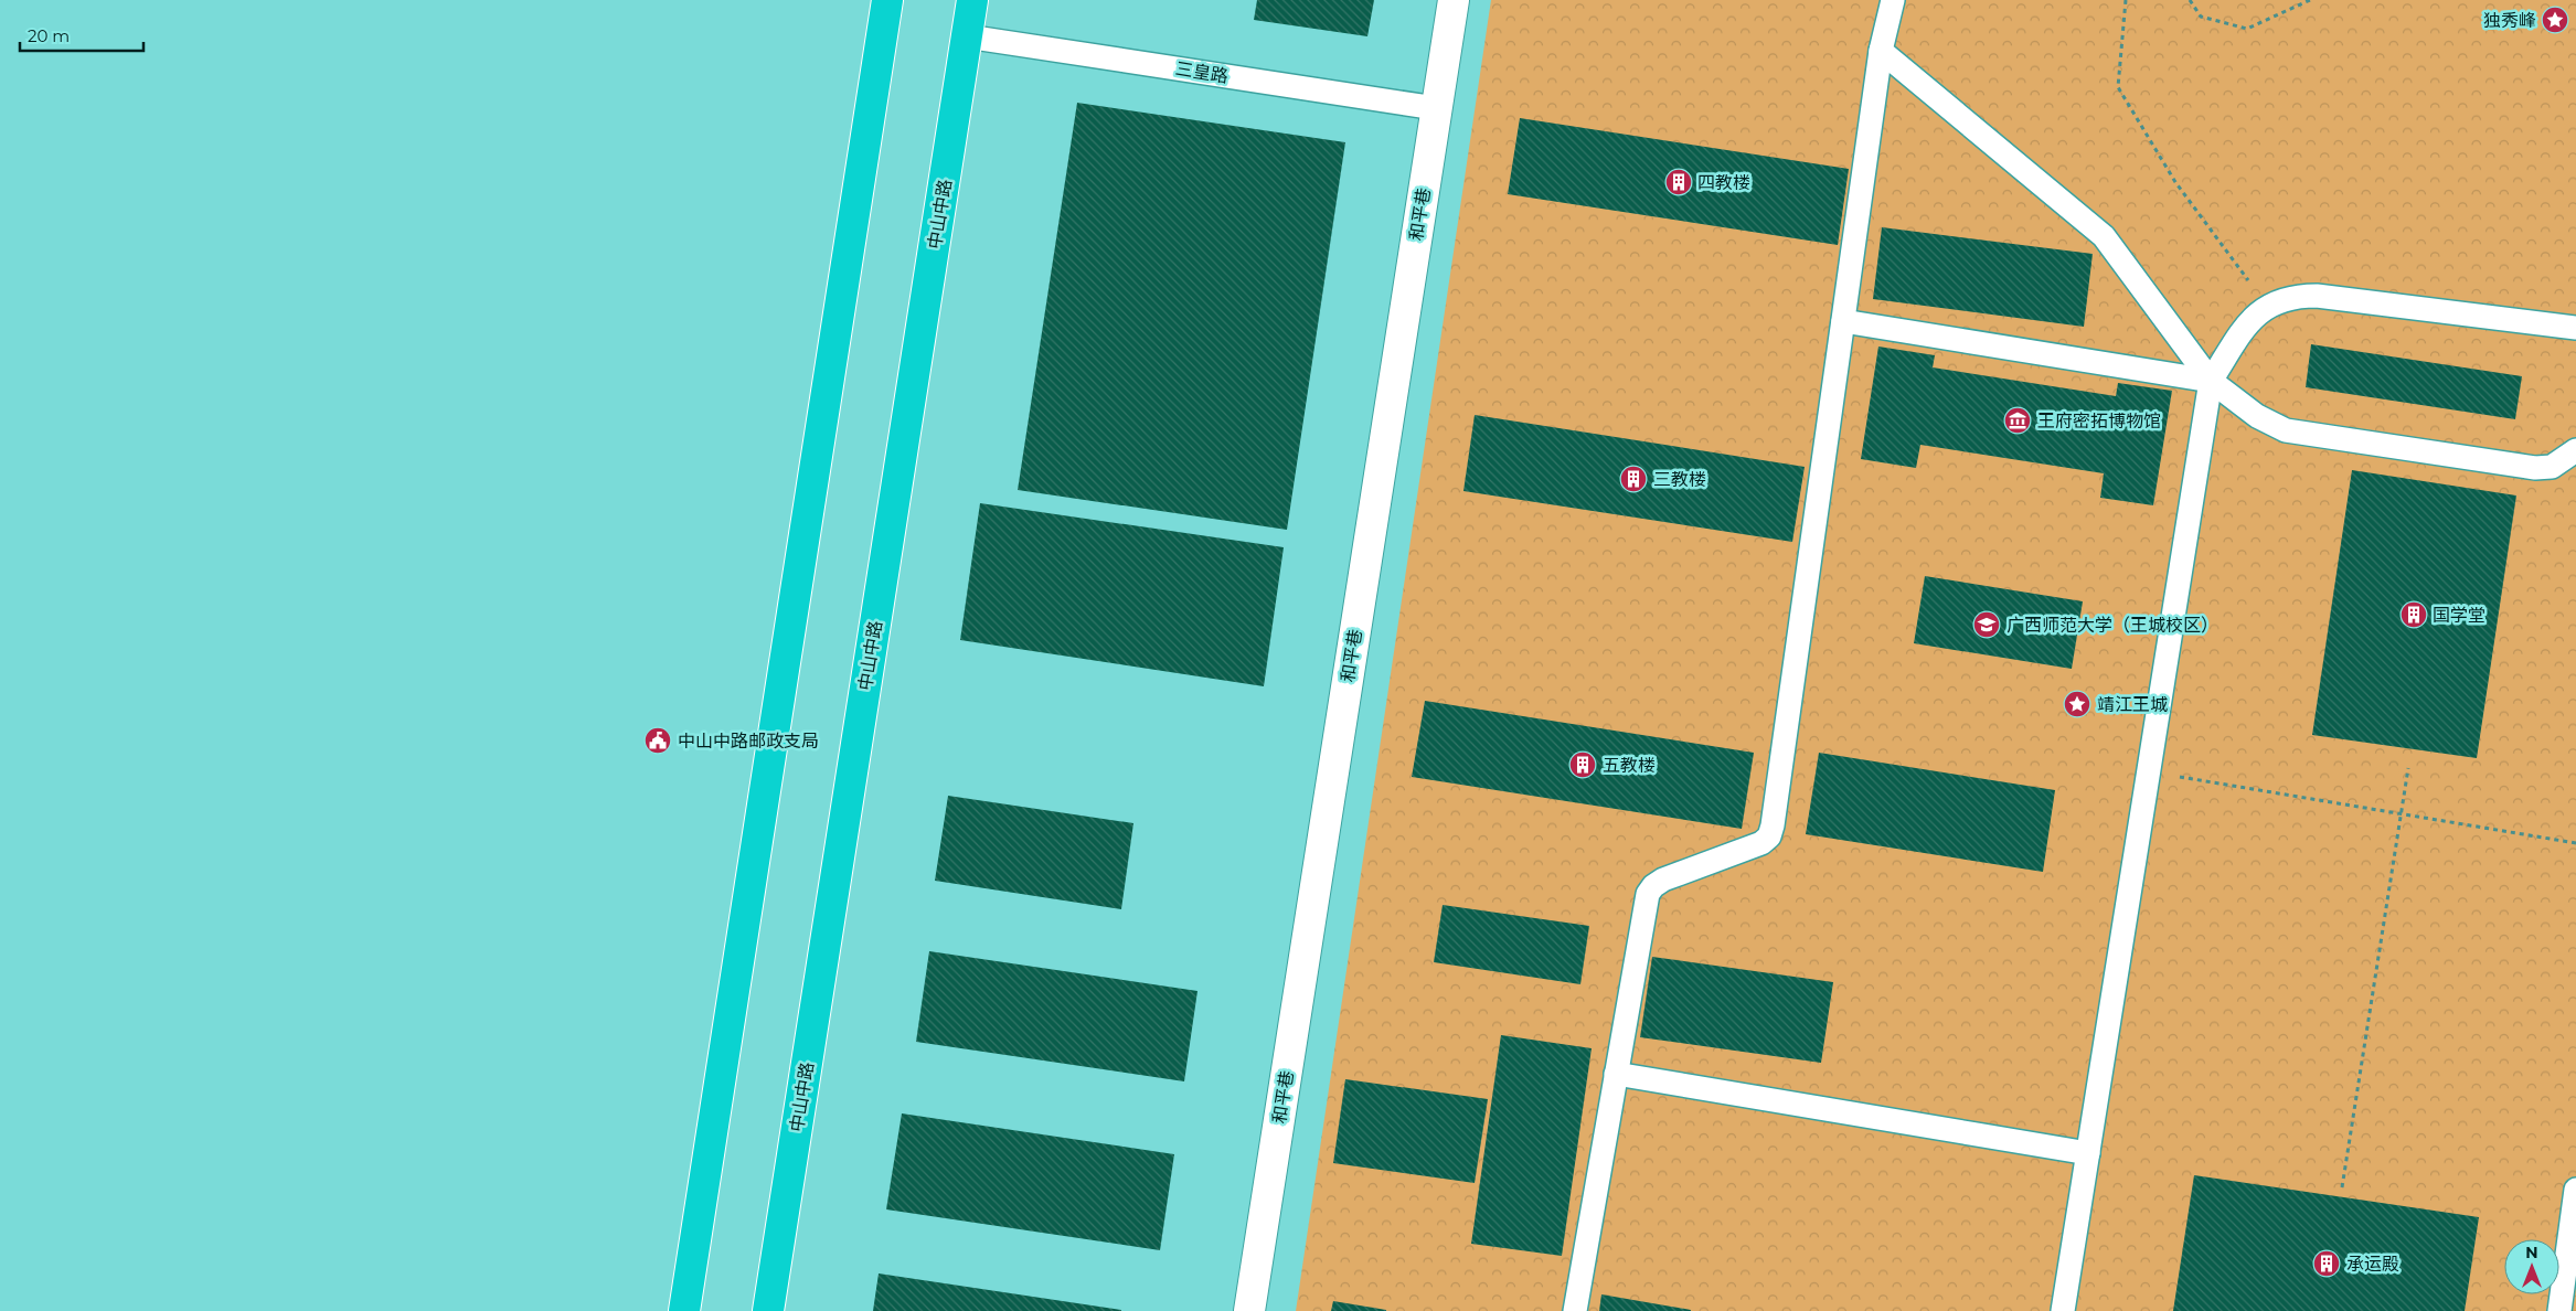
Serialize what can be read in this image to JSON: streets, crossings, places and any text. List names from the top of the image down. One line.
{"streets":{"highway":["中山中路"],"street":["和平巷"],"lane":["三皇路"]},"crossings":[["三皇路","中山中路"],["三皇路","和平巷"]],"places":{"place":["独秀峰","靖江王城"],"building":["四教楼","三教楼","国学堂","五教楼","承运殿"],"museum":["王府密拓博物馆"],"school or university":["广西师范大学（王城校区）"],"public building":["中山中路邮政支局"]},"scale_bar":"20 m","north":"top"}
